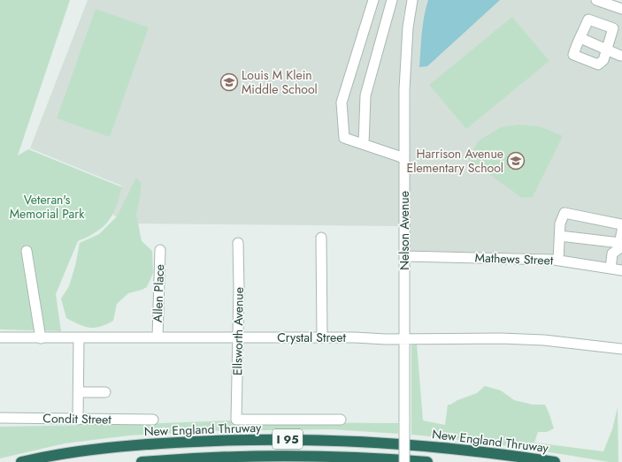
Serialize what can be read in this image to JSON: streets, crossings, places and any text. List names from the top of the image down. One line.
{"streets":{"highway":["New England Thruway","I 95"],"street":["Nelson Avenue","Mathews Street","Allen Place","Ellsworth Avenue","Crystal Street","Condit Street"]},"crossings":[["Nelson Avenue","Mathews Street"],["Nelson Avenue","Crystal Street"],["Allen Place","Crystal Street"],["Ellsworth Avenue","Crystal Street"]],"parks":["Veteran's Memorial Park"],"places":{"school or university":["Louis M Klein Middle School","Harrison Avenue Elementary School"]}}
